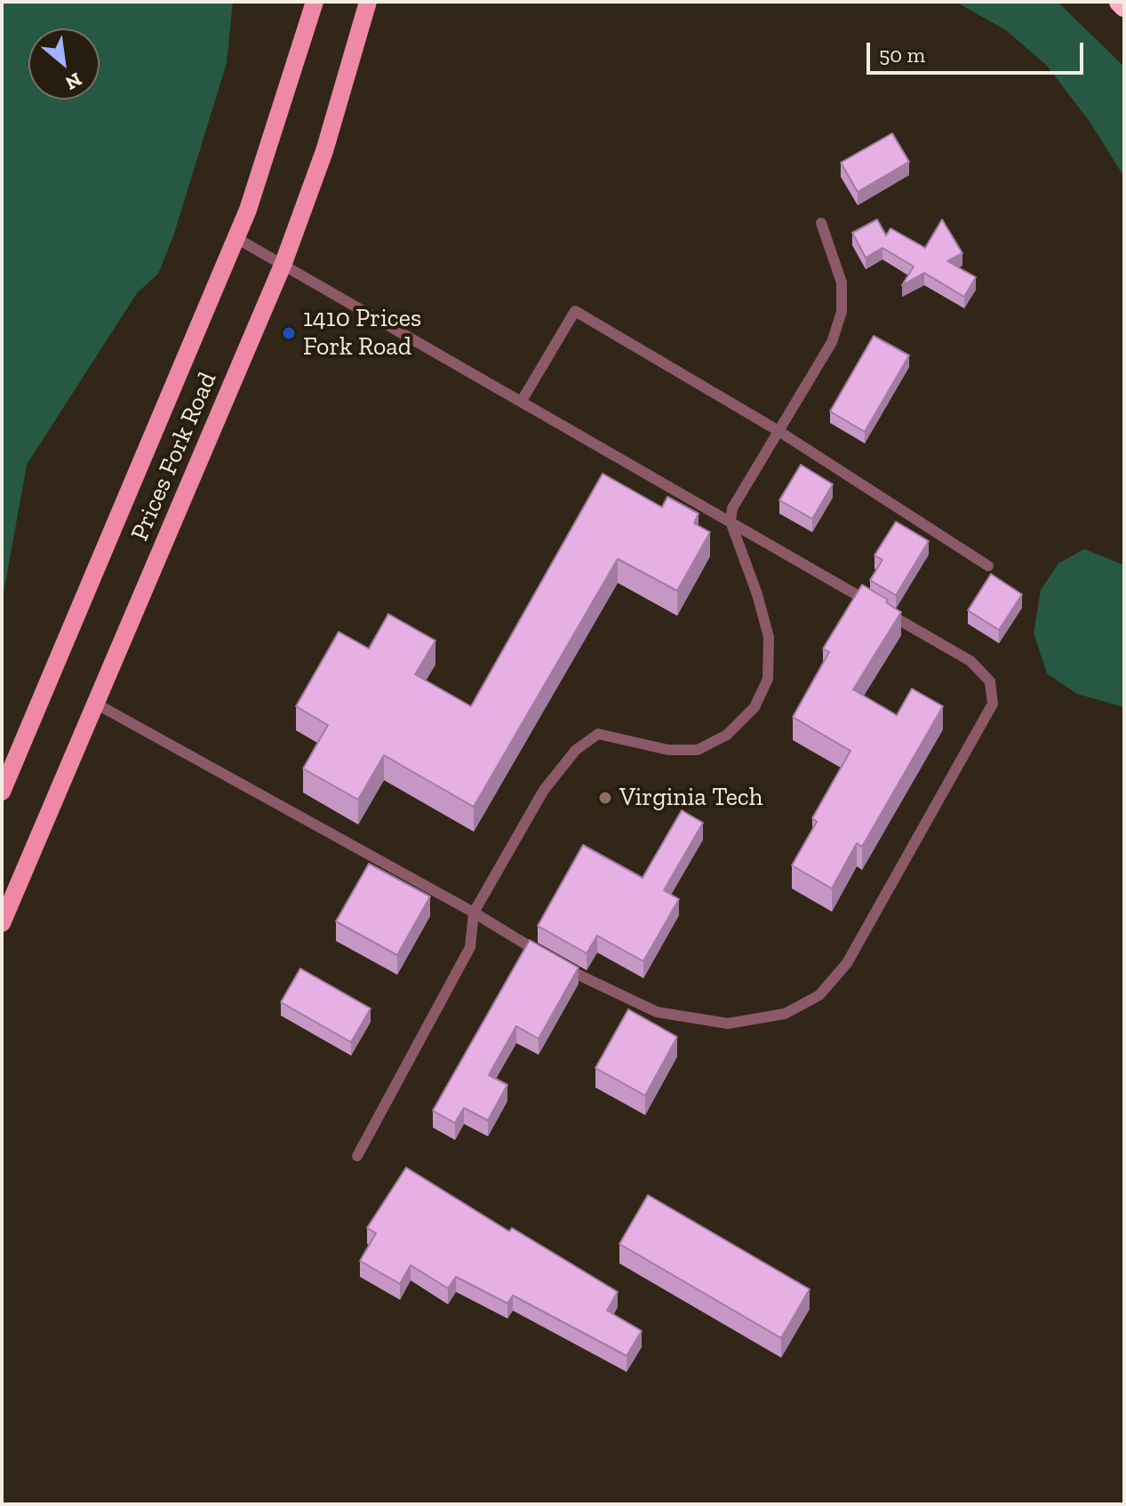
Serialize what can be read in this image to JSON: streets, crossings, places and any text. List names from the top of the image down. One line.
{"streets":{"main road":["Prices Fork Road"]},"places":["1410 Prices Fork Road","Virginia Tech"],"scale_bar":"50 m","north":"bottom right"}
